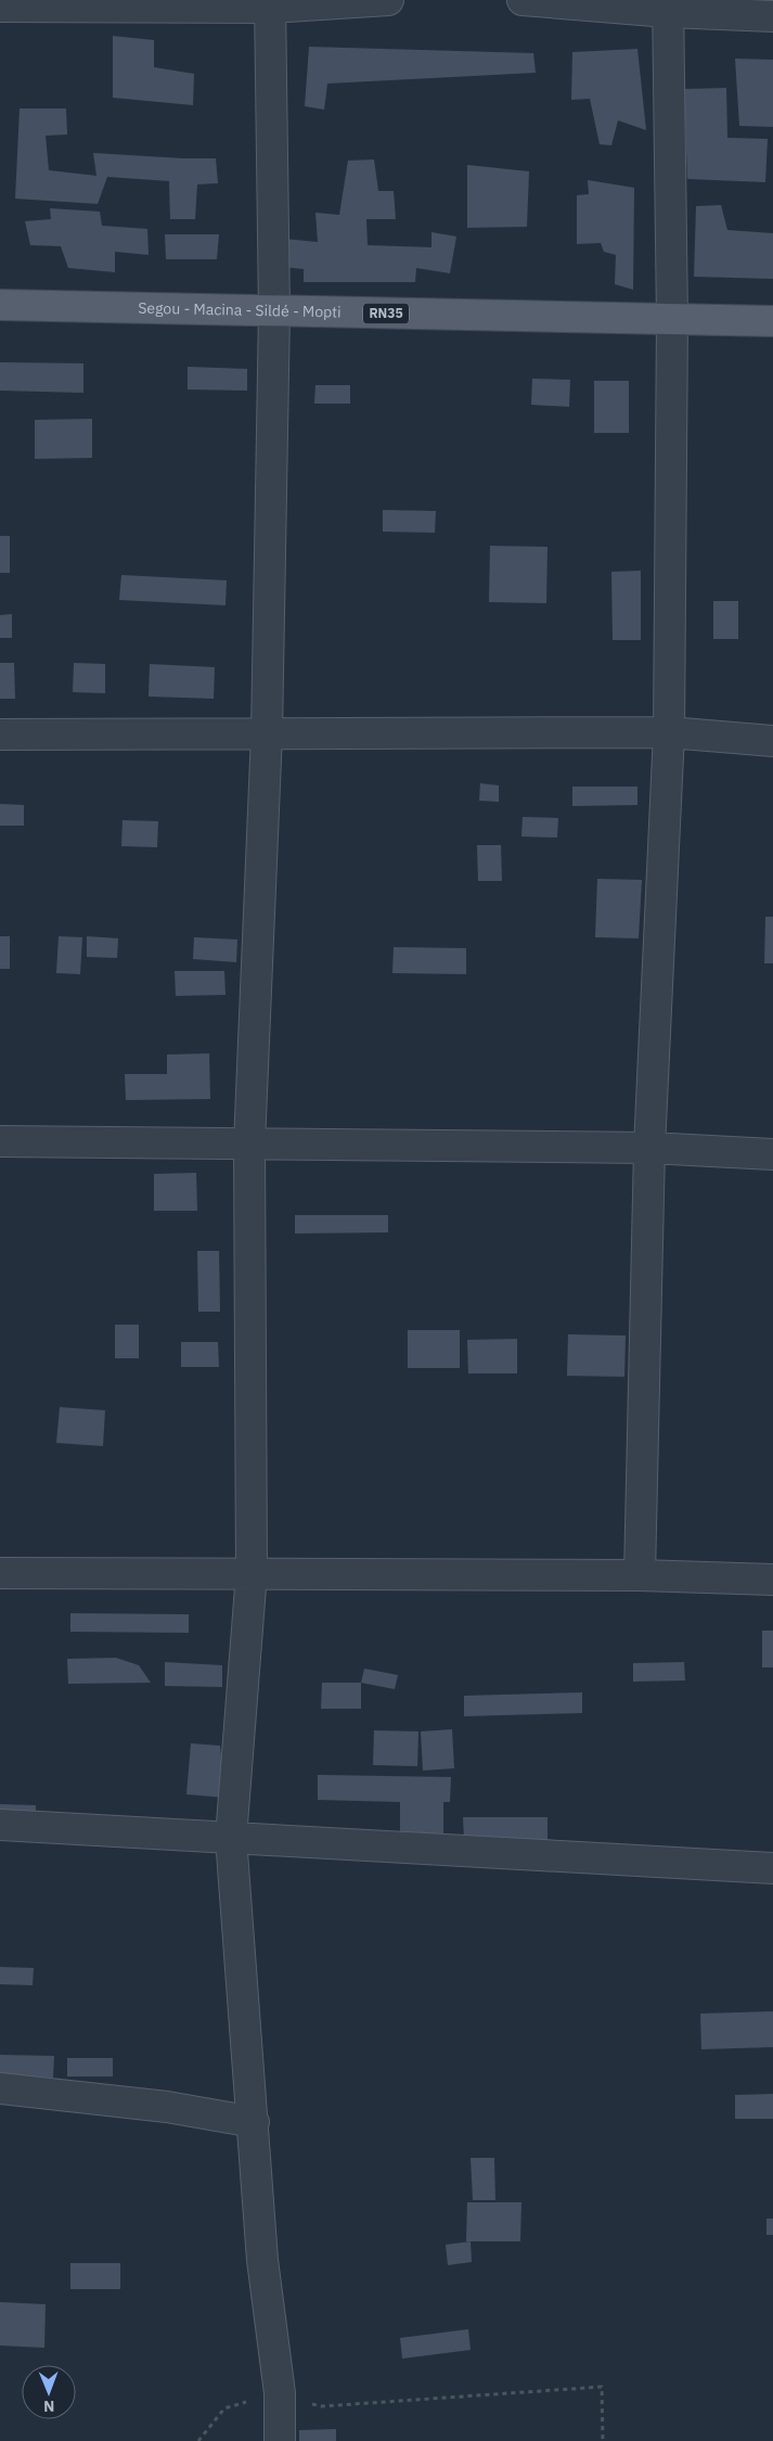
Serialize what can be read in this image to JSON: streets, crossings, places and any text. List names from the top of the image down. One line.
{"streets":{"main road":["Segou - Macina - Sildé - Mopti","RN35"]},"north":"bottom"}
